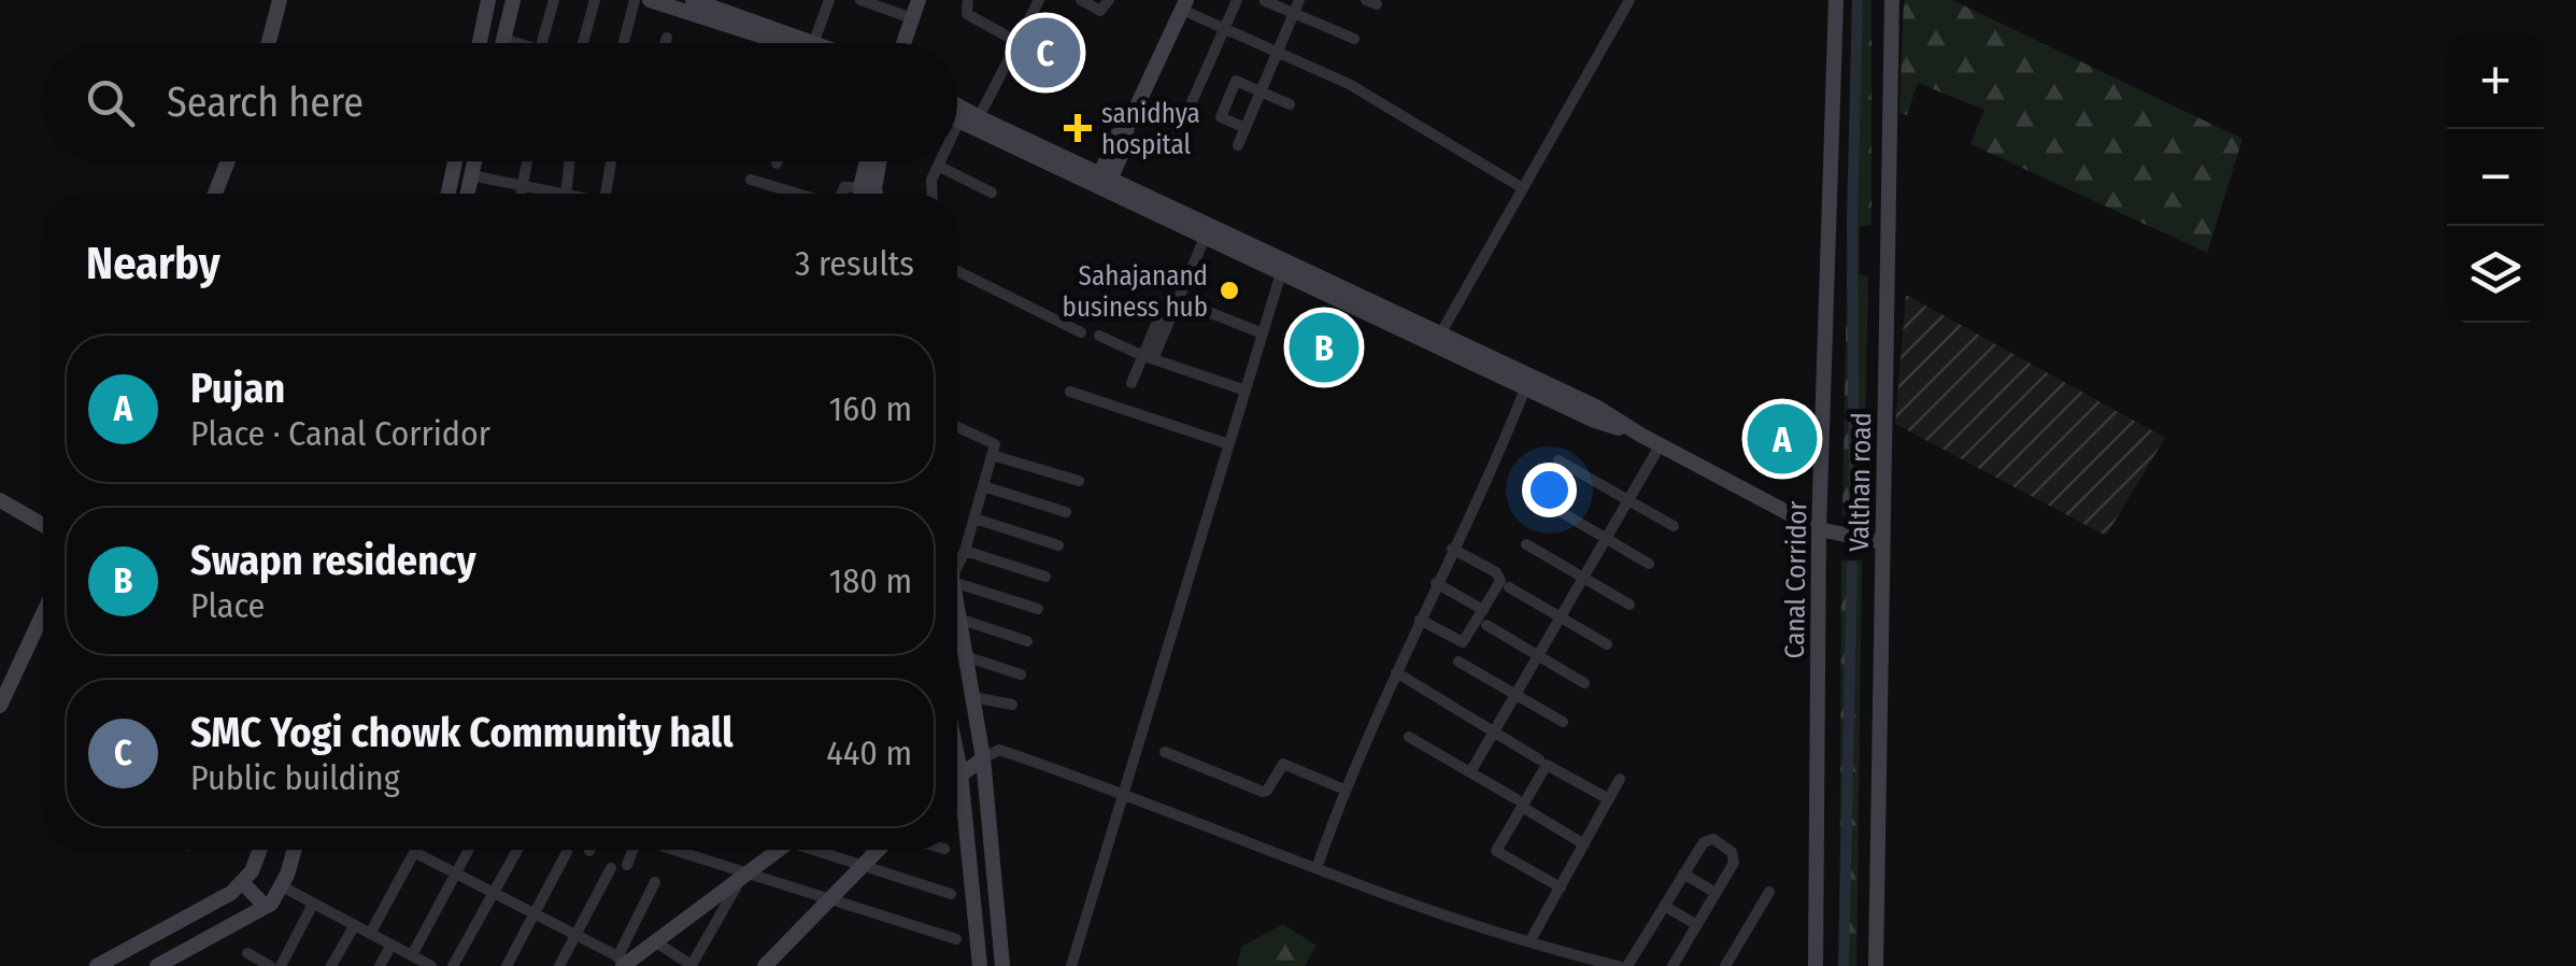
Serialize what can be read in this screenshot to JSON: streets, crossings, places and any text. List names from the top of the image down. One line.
{"streets":{"street":["Valthan road","Canal Corridor"]},"places":{"health":["sanidhya hospital"],"other":["Sahajanand business hub"]},"page":{"pins":["C","B","A"],"map_buttons":["+","−"],"search":"Search here","heading":["Nearby","3 results"],"list":[{"mark":"A","name":"Pujan","note":"Place · Canal Corridor","value":"160 m"},{"mark":"B","name":"Swapn residency","note":"Place","value":"180 m"},{"mark":"C","name":"SMC Yogi chowk Community hall","note":"Public building","value":"440 m"}]}}
